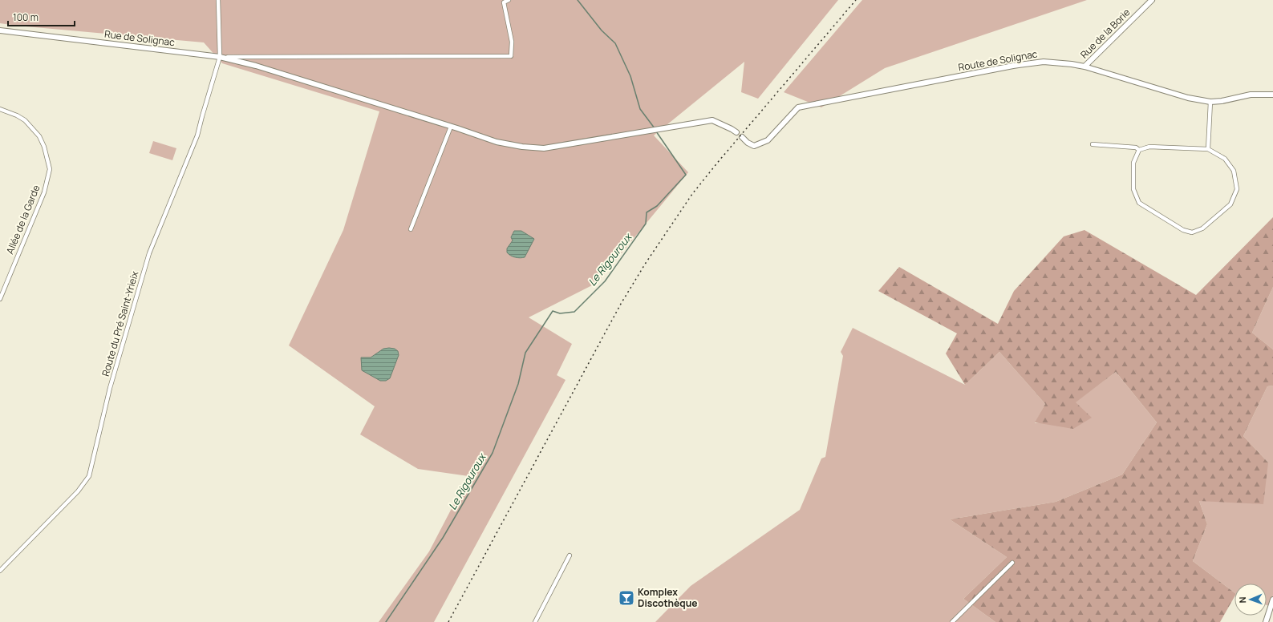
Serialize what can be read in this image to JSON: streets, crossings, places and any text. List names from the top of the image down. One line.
{"streets":{"street":["Rue de la Borie","Rue de Solignac","Route de Solignac","Allée de la Garde","Route du Pré Saint-Yrieix"]},"crossings":[["Rue de la Borie","Route de Solignac"],["Rue de Solignac","Route du Pré Saint-Yrieix"]],"water":["Le Rigouroux"],"places":{"bar":["Komplex Discothèque"]},"scale_bar":"100 m","north":"left"}
